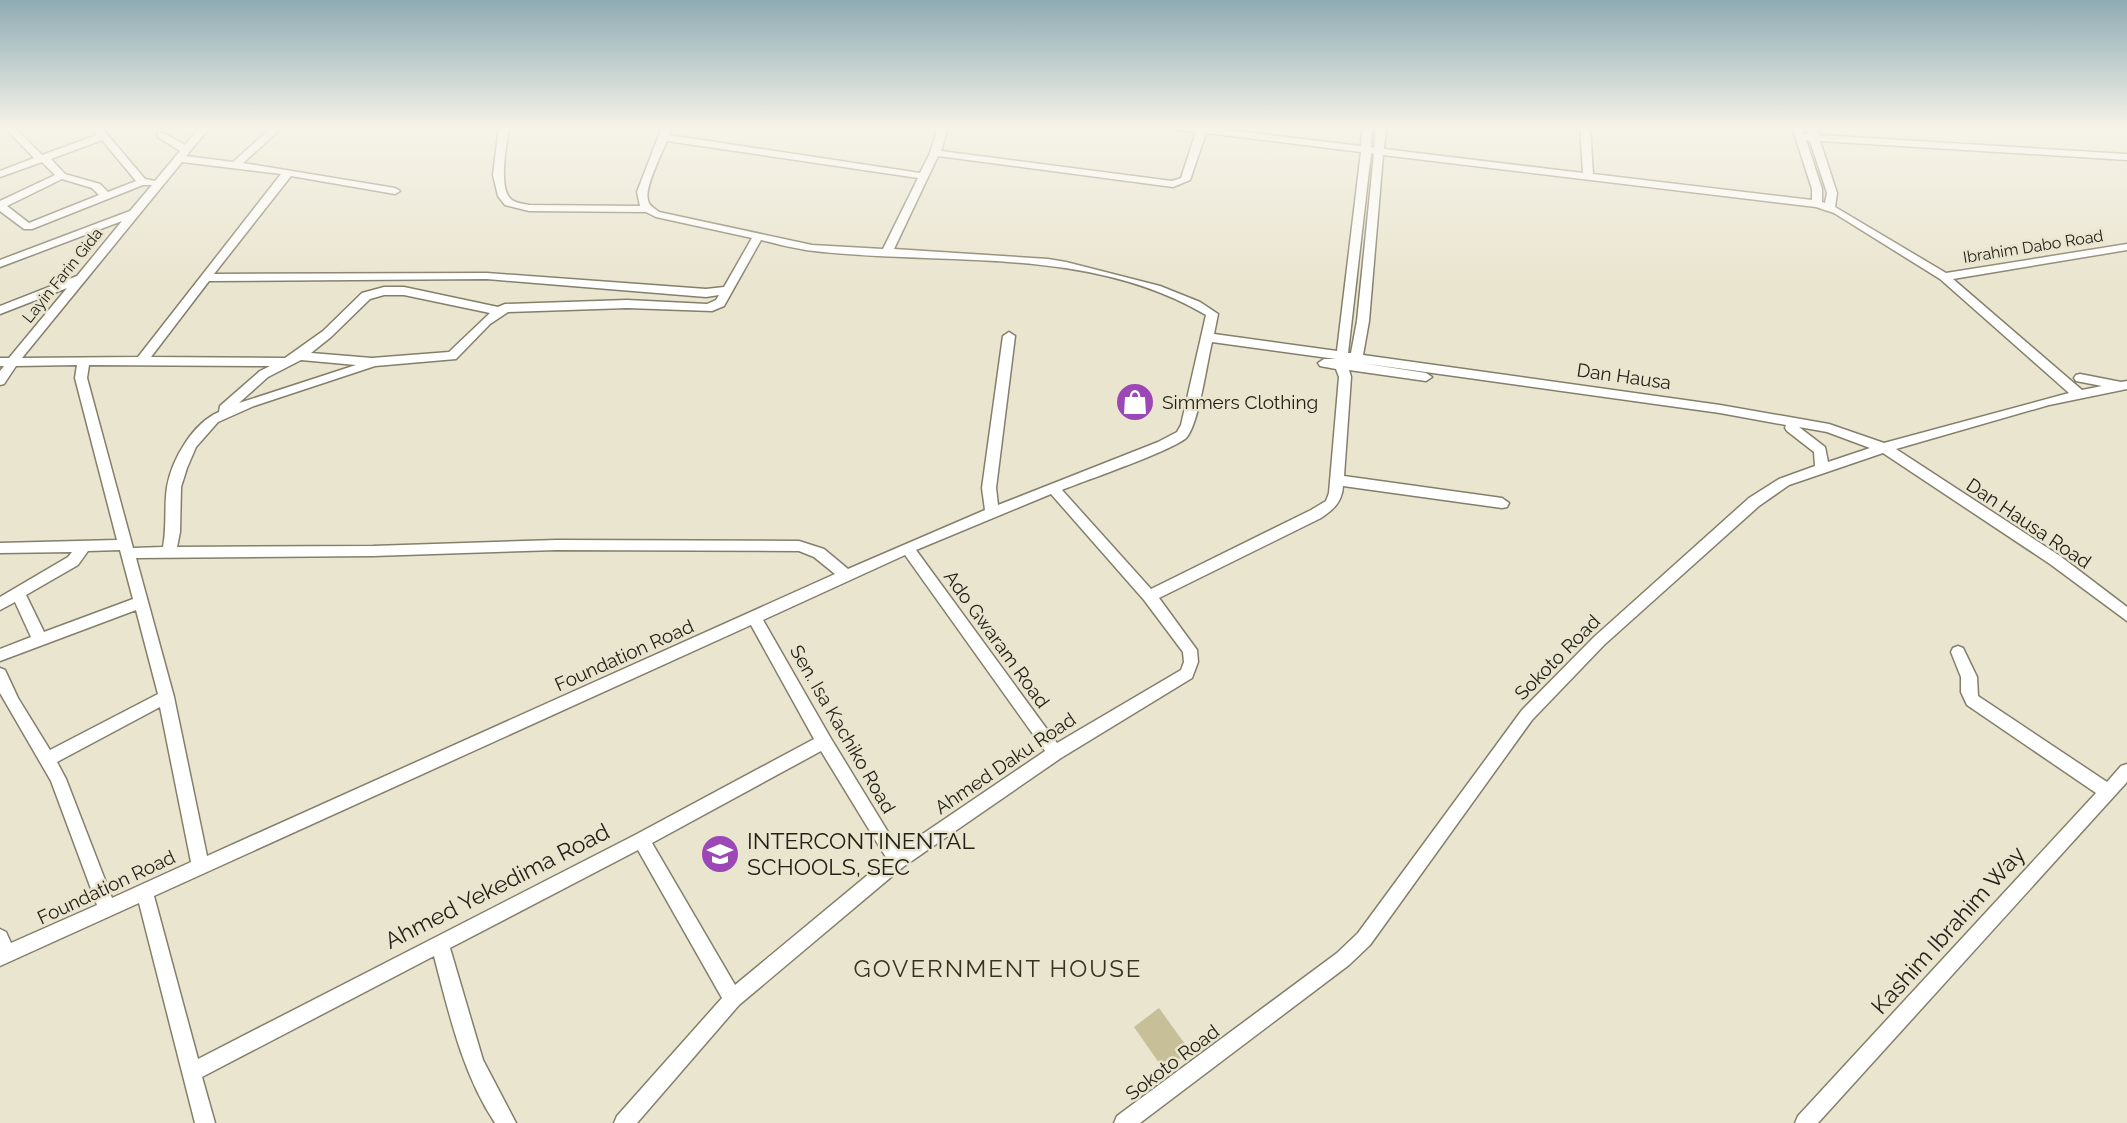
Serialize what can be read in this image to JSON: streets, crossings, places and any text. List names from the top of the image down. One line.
{"streets":{"street":["Ibrahim Dabo Road","Layin Farin Gida","Dan Hausa","Dan Hausa Road","Ado Gwaram Road","Foundation Road","Sokoto Road","Sen. Isa Kachiko Road","Ahmed Daku Road","Ahmed Yekedima Road","Kashim Ibrahim Way"]},"crossings":[["Dan Hausa","Dan Hausa Road"],["Dan Hausa","Sokoto Road"],["Dan Hausa Road","Sokoto Road"],["Ado Gwaram Road","Foundation Road"],["Ado Gwaram Road","Ahmed Daku Road"],["Foundation Road","Sen. Isa Kachiko Road"],["Foundation Road","Ahmed Daku Road"],["Sen. Isa Kachiko Road","Ahmed Daku Road"],["Sen. Isa Kachiko Road","Ahmed Yekedima Road"]],"districts":["GOVERNMENT HOUSE"],"places":{"shop":["Simmers Clothing"],"school or university":["INTERCONTINENTAL SCHOOLS, SEC"]}}
